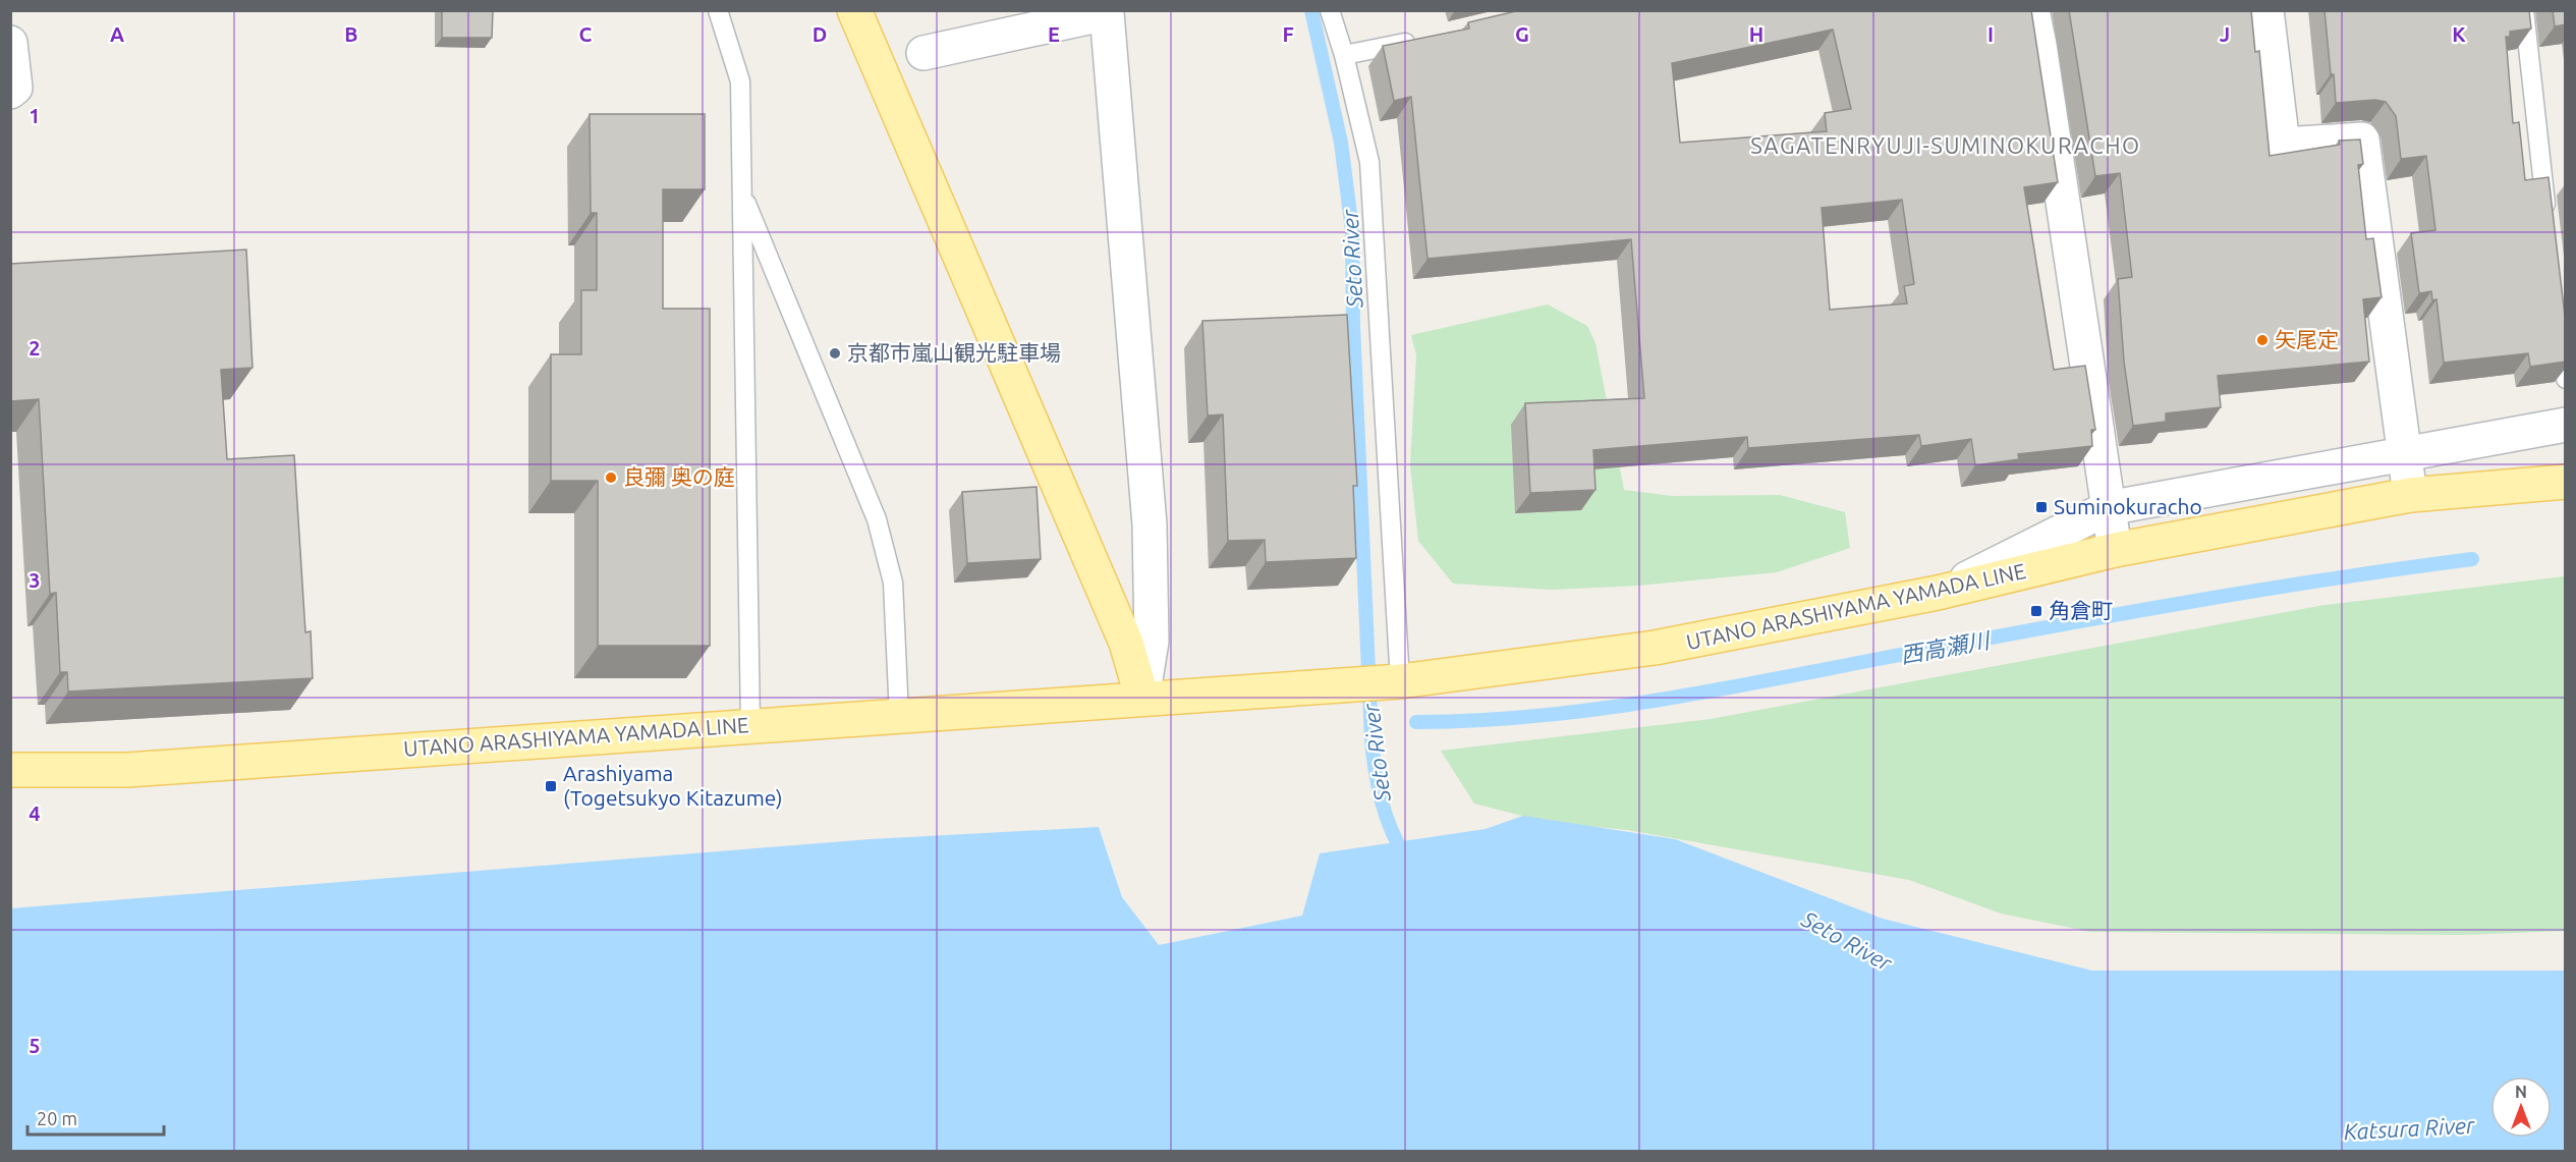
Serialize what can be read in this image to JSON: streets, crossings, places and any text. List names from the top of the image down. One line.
{"streets":{"main road":["UTANO ARASHIYAMA YAMADA LINE"]},"districts":["SAGATENRYUJI-SUMINOKURACHO"],"water":["Seto River","西高瀬川","Katsura River"],"places":{"other":["矢尾定","京都市嵐山観光駐車場","良彌 奥の庭"],"transit":["Suminokuracho","角倉町","Arashiyama (Togetsukyo Kitazume)"]},"scale_bar":"20 m","north":"top","grid":{"columns":["A","B","C","D","E","F","G","H","I","J","K"],"rows":["1","2","3","4","5"]}}
